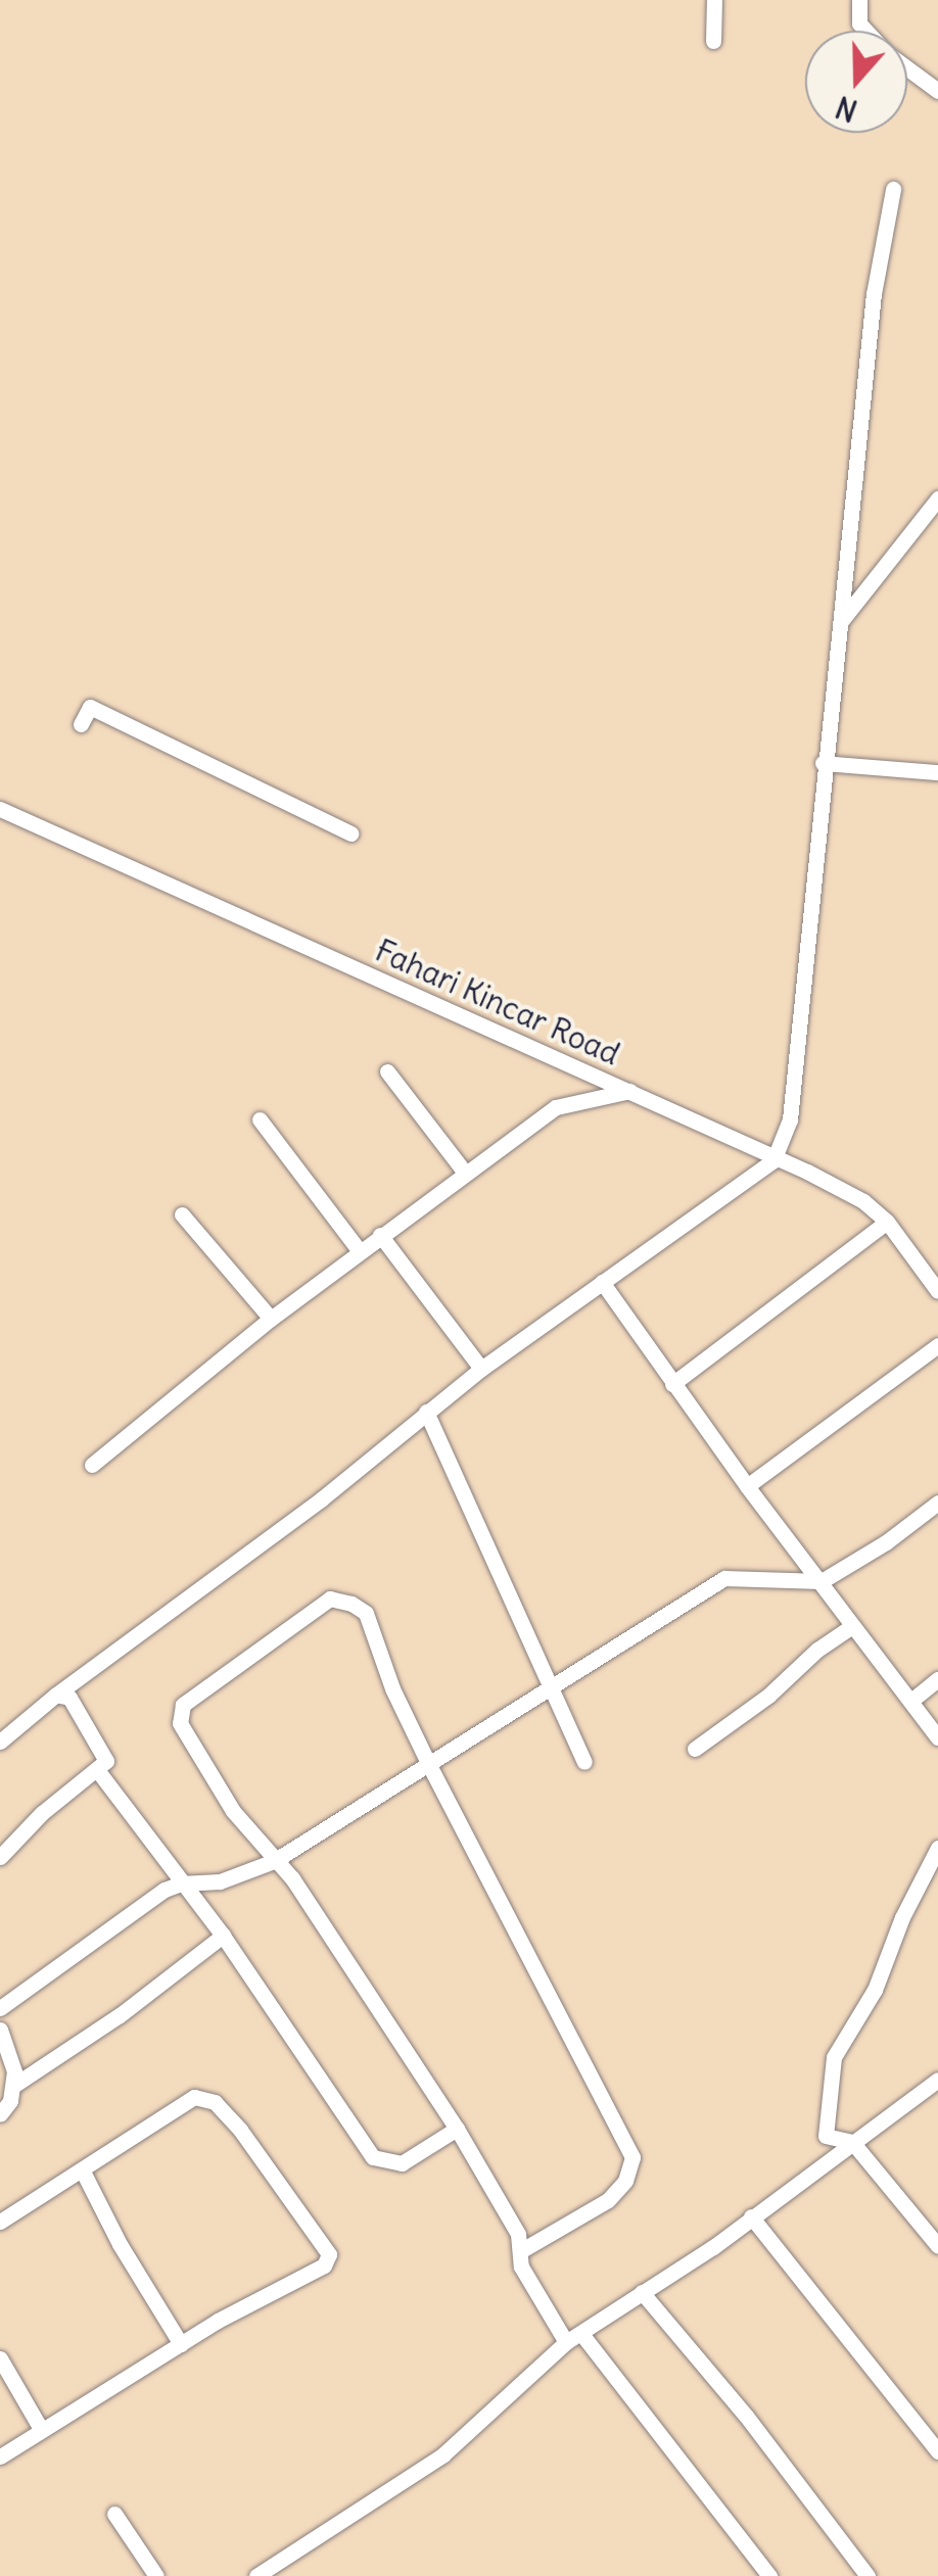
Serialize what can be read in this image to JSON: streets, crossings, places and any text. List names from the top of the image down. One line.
{"streets":{"street":["Fahari Kincar Road"]},"north":"bottom"}
